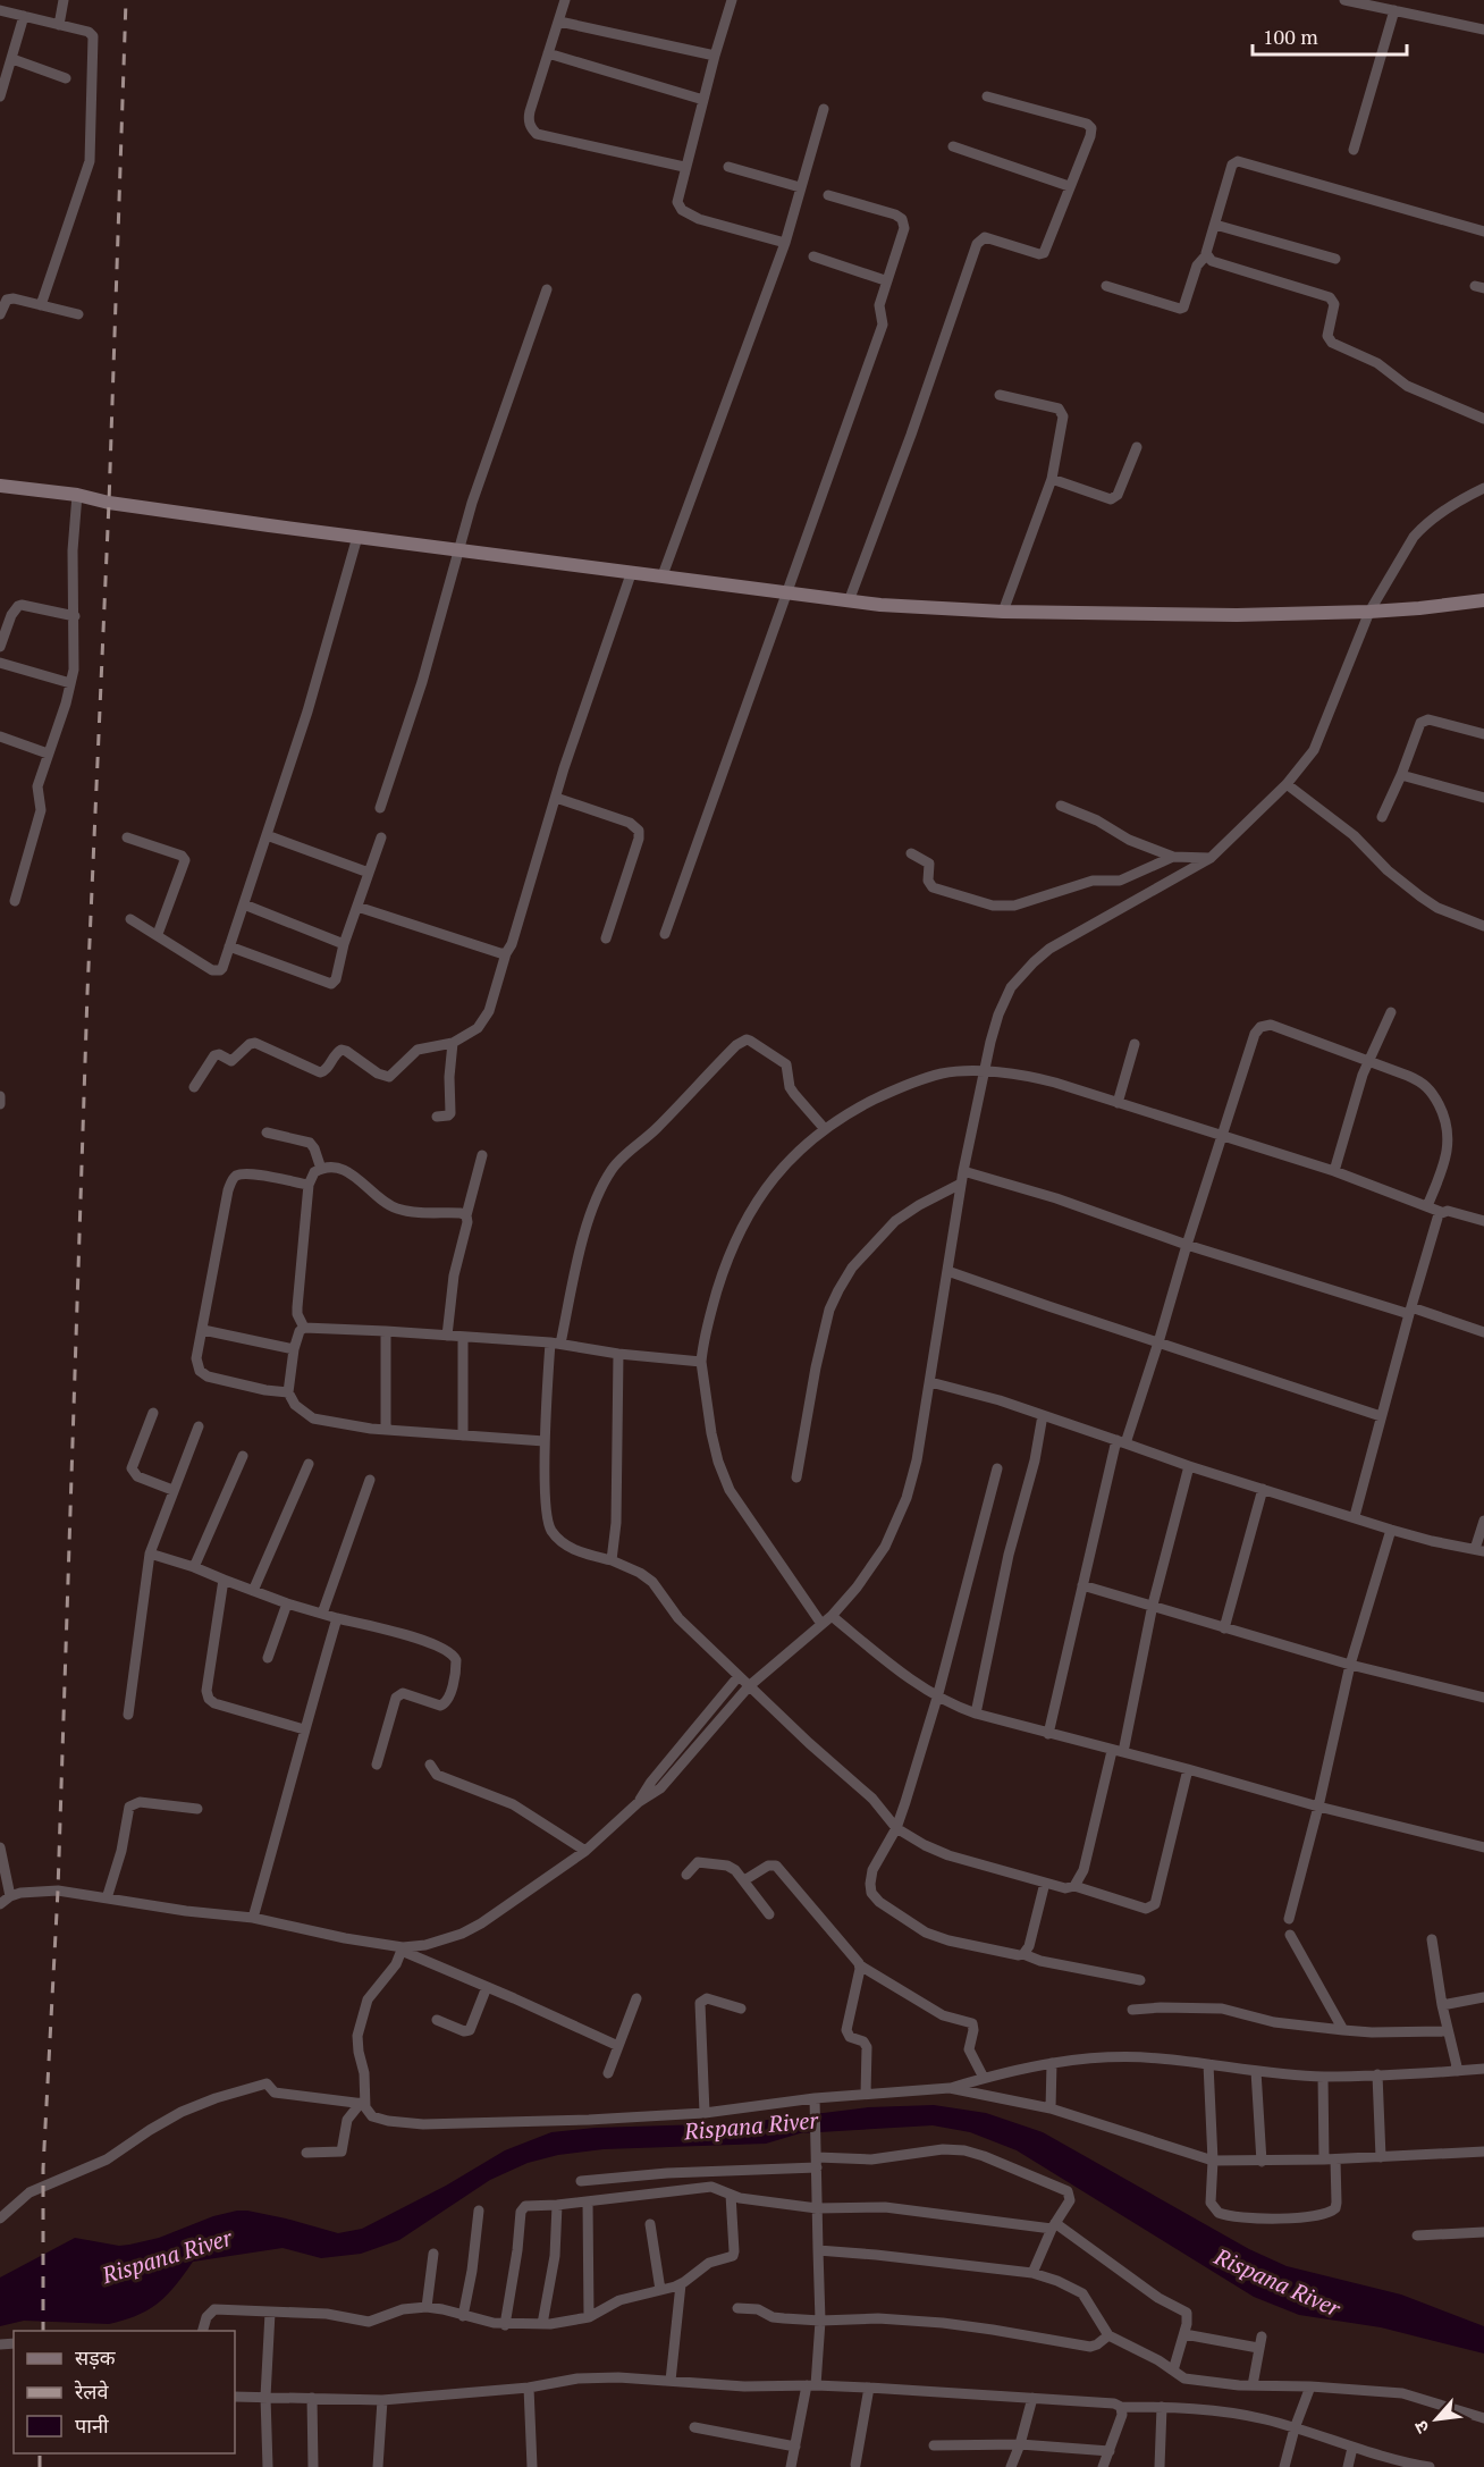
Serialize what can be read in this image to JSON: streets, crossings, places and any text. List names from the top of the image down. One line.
{"water":["Rispana River"],"legend":["सड़क","रेलवे","पानी"],"scale_bar":"100 m","north":"bottom left"}
